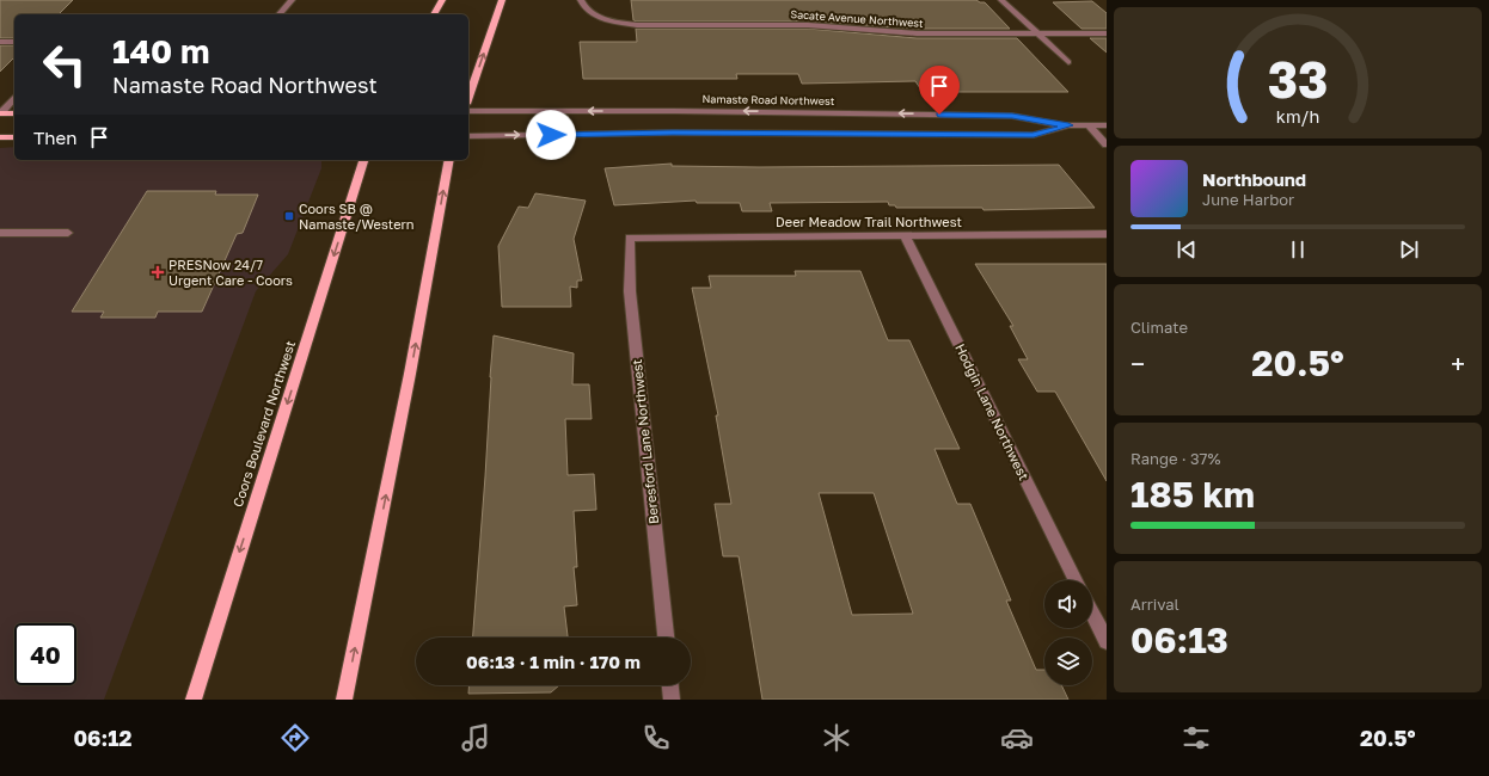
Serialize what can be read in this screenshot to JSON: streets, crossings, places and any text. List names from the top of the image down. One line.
{"streets":{"main road":["Coors Boulevard Northwest"],"street":["Sacate Avenue Northwest","Namaste Road Northwest","Deer Meadow Trail Northwest","Hodgin Lane Northwest","Beresford Lane Northwest"]},"crossings":[["Deer Meadow Trail Northwest","Hodgin Lane Northwest"],["Deer Meadow Trail Northwest","Beresford Lane Northwest"]],"places":{"transit":["Coors SB @ Namaste/Western"],"health":["PRESNow 24/7 Urgent Care - Coors"]},"page":{"turn":["140 m","Namaste Road Northwest"],"then":"Then","song":["Northbound","June Harbor"],"tile":["Climate",["Range · 37%","185 km"],["Arrival","06:13"]],"heat":["−","20.5°","+"],"limit":"40","trip":"06:13 · 1 min · 170 m","tabs":["06:12","20.5°"],"gauge":["33","km/h"]}}
